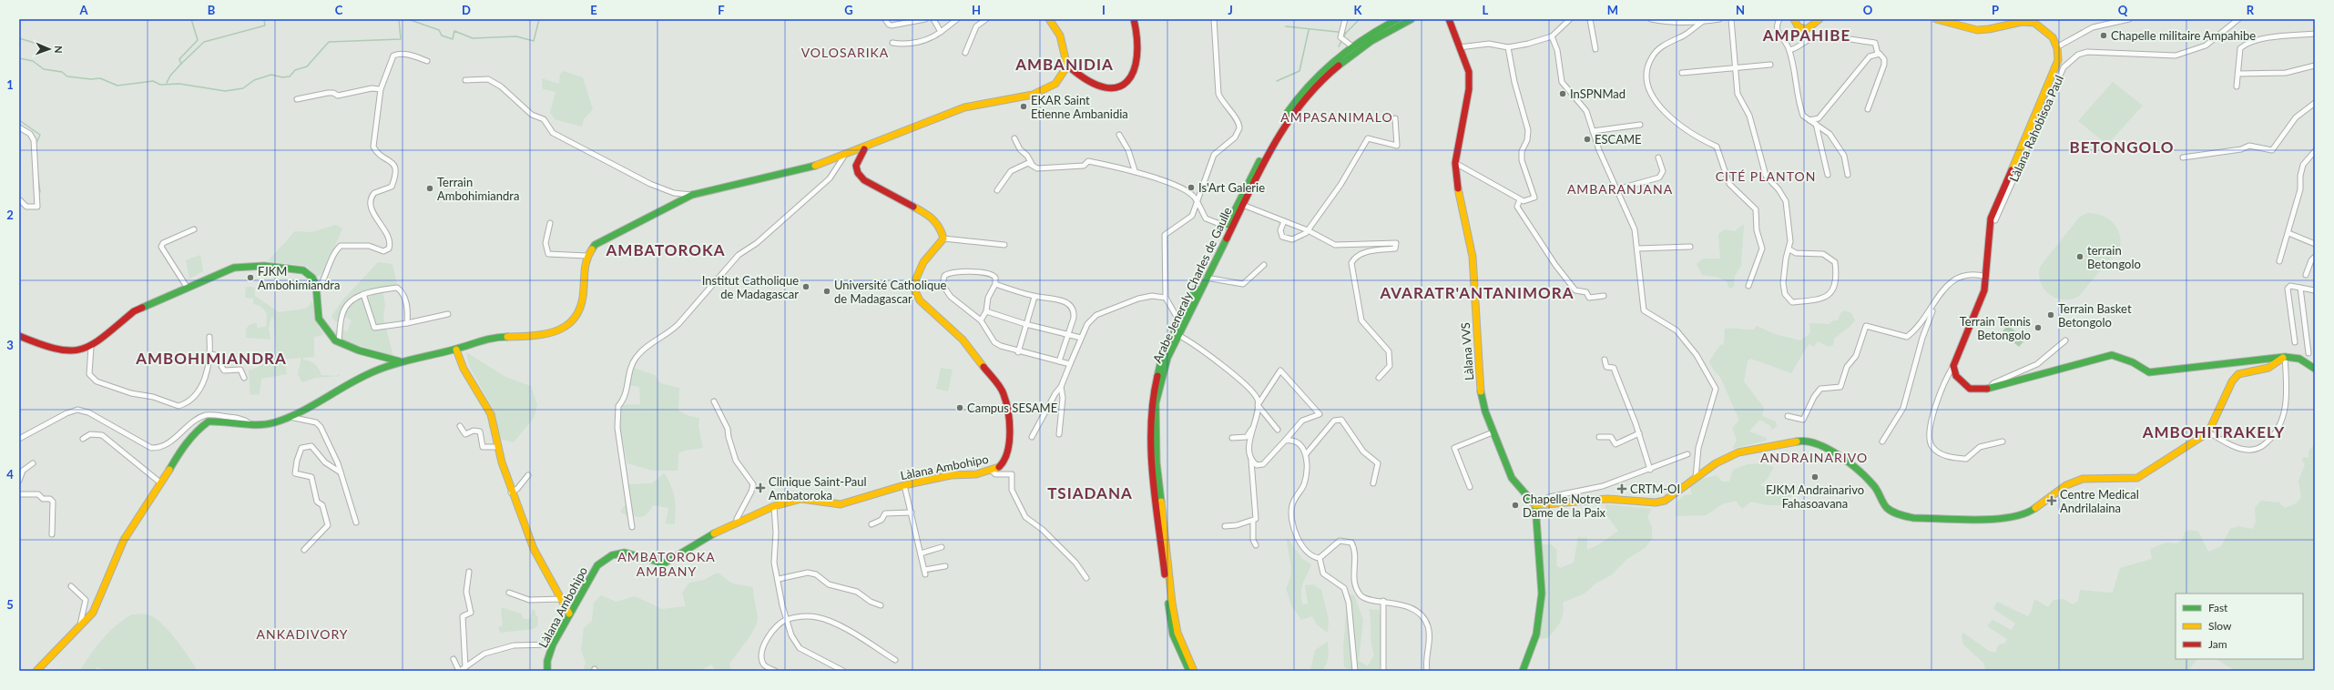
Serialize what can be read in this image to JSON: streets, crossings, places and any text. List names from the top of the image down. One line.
{"streets":{"street":["Làlana Rahobisoa Paul","Arabe Jeneraly Charles de Gaulle","Làlana VVS","Làlana Ambohipo"]},"districts":["AMPAHIBE","VOLOSARIKA","AMBANIDIA","AMPASANIMALO","BETONGOLO","CITÉ PLANTON","AMBARANJANA","AMBATOROKA","AVARATR'ANTANIMORA","AMBOHIMIANDRA","AMBOHITRAKELY","ANDRAINARIVO","TSIADANA","AMBATOROKA AMBANY","ANKADIVORY"],"places":{"other":["Chapelle militaire Ampahibe","InSPNMad","EKAR Saint Etienne Ambanidia","ESCAME","Is'Art Galerie","Terrain Ambohimiandra","terrain Betongolo","FJKM Ambohimiandra","Institut Catholique de Madagascar","Université Catholique de Madagascar","Terrain Basket Betongolo","Terrain Tennis Betongolo","Campus SESAME","FJKM Andrainarivo Fahasoavana","Chapelle Notre Dame de la Paix"],"health":["Clinique Saint-Paul Ambatoroka","CRTM-OI","Centre Medical Andrilalaina"]},"legend":["Fast","Slow","Jam"],"north":"right","grid":{"columns":["A","B","C","D","E","F","G","H","I","J","K","L","M","N","O","P","Q","R"],"rows":["1","2","3","4","5"]}}
